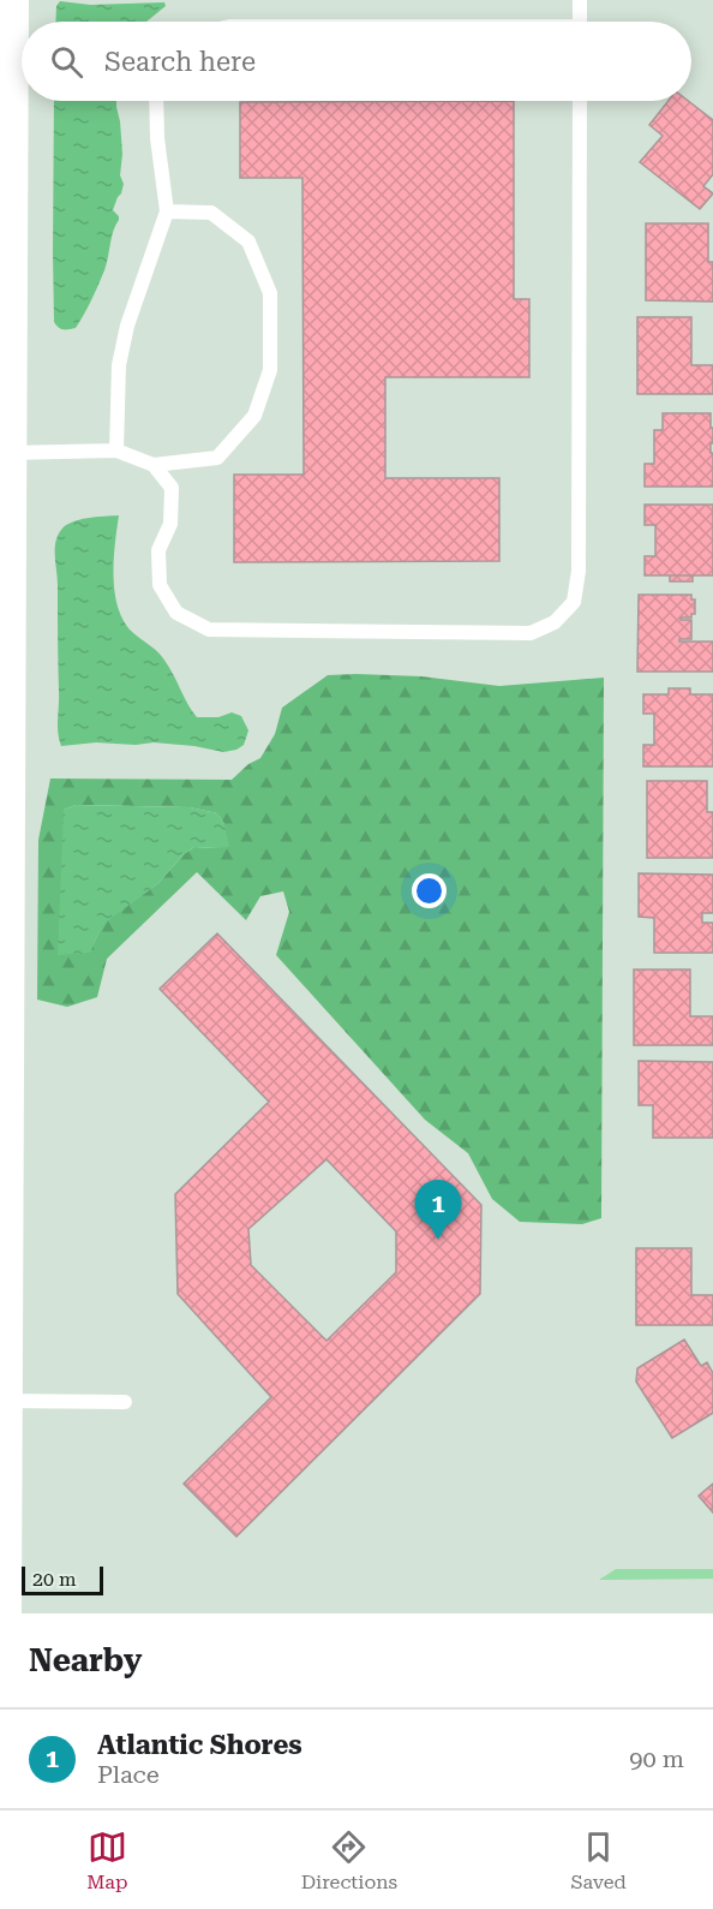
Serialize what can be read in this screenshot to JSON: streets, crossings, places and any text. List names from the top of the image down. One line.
{"scale_bar":"20 m","page":{"search":"Search here","pins":"1","scale":"20 m","heading":"Nearby","list":[{"mark":"1","name":"Atlantic Shores","note":"Place","value":"90 m"}],"nav":["Map","Directions","Saved"]}}
